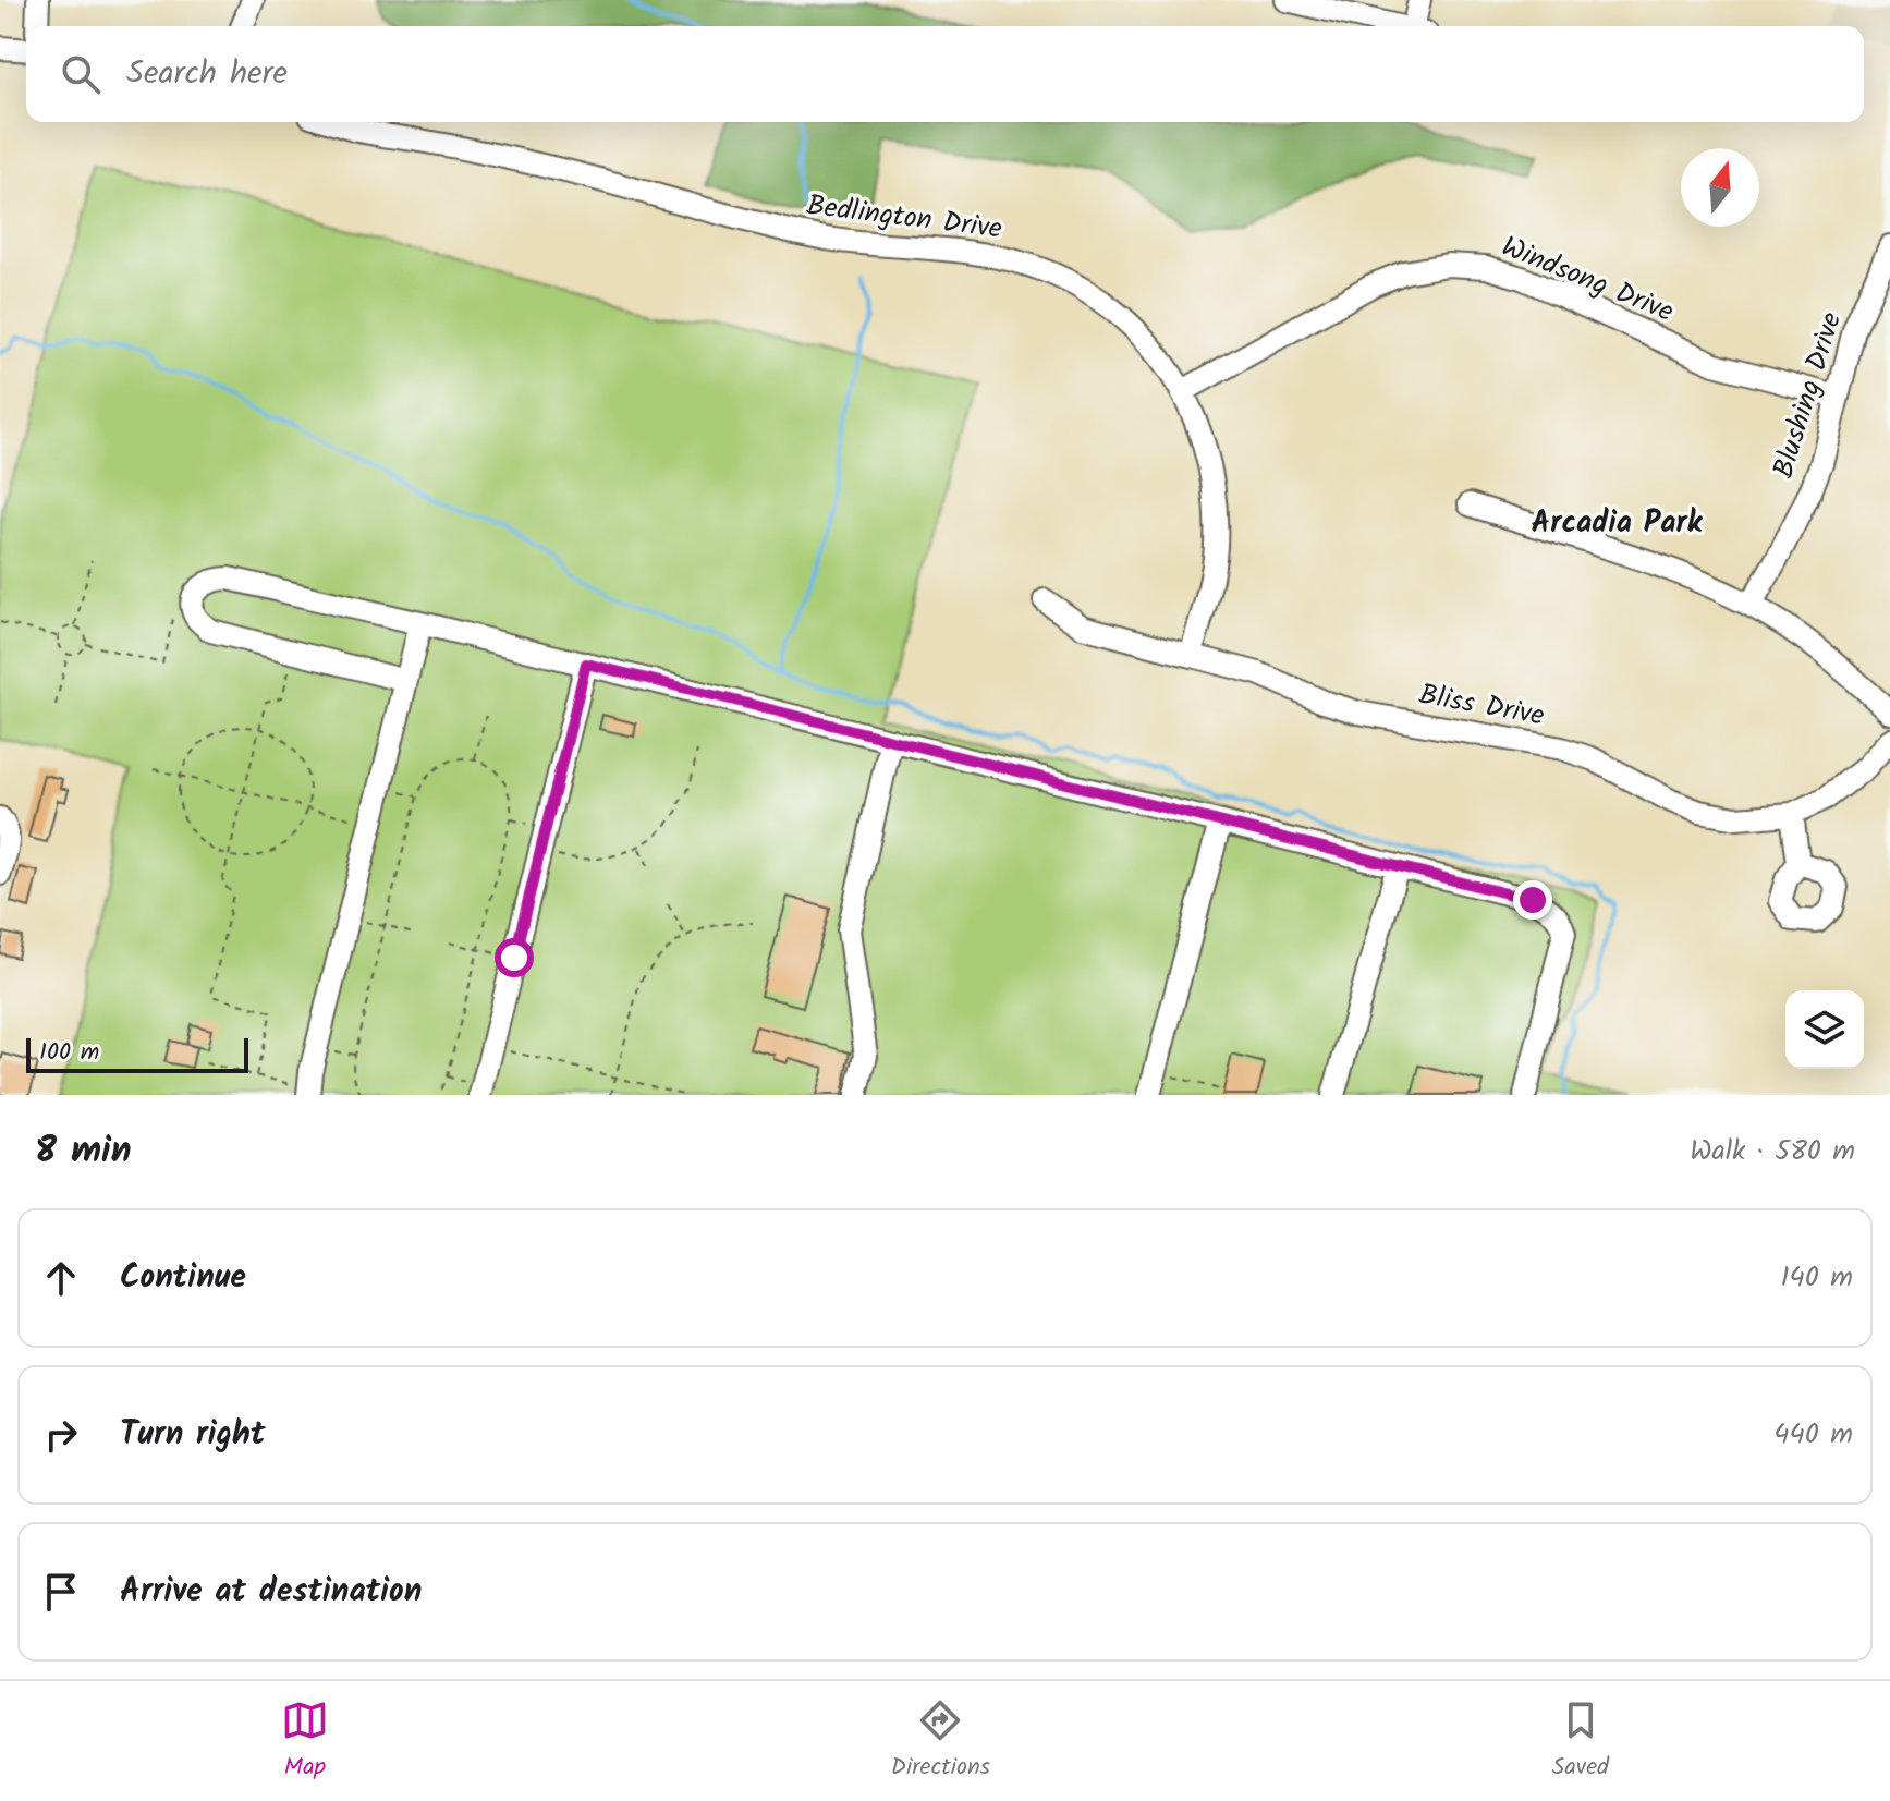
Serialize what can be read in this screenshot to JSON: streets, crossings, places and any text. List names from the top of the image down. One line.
{"streets":{"street":["Bedlington Drive","Windsong Drive","Blushing Drive","Bliss Drive"]},"crossings":[["Bedlington Drive","Windsong Drive"],["Bedlington Drive","Bliss Drive"],["Windsong Drive","Blushing Drive"]],"districts":["Arcadia Park"],"scale_bar":"100 m","north":"top","page":{"search":"Search here","scale":"100 m","heading":["8 min","Walk · 580 m"],"list":[["Continue","140 m"],["Turn right","440 m"],"Arrive at destination"],"nav":["Map","Directions","Saved"]}}
